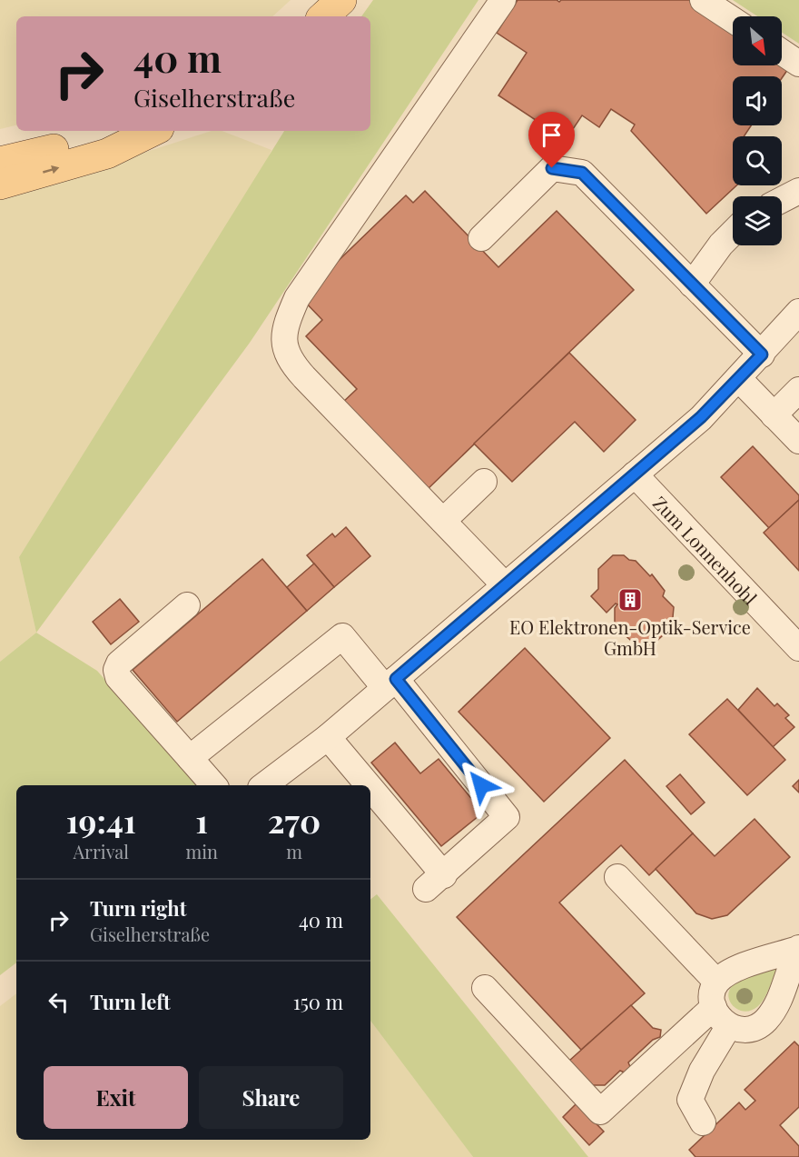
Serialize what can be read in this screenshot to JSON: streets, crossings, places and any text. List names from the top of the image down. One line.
{"streets":{"street":["Zum Lonnenhohl"]},"places":{"building":["EO Elektronen-Optik-Service GmbH"]},"north":"bottom right","page":{"turn":["40 m","Giselherstraße"],"eta":["19:41","Arrival","1","min","270","m"],"list":[{"name":"Turn right","note":"Giselherstraße","value":"40 m"},{"name":"Turn left","value":"150 m"}],"buttons":["Exit","Share"]}}
